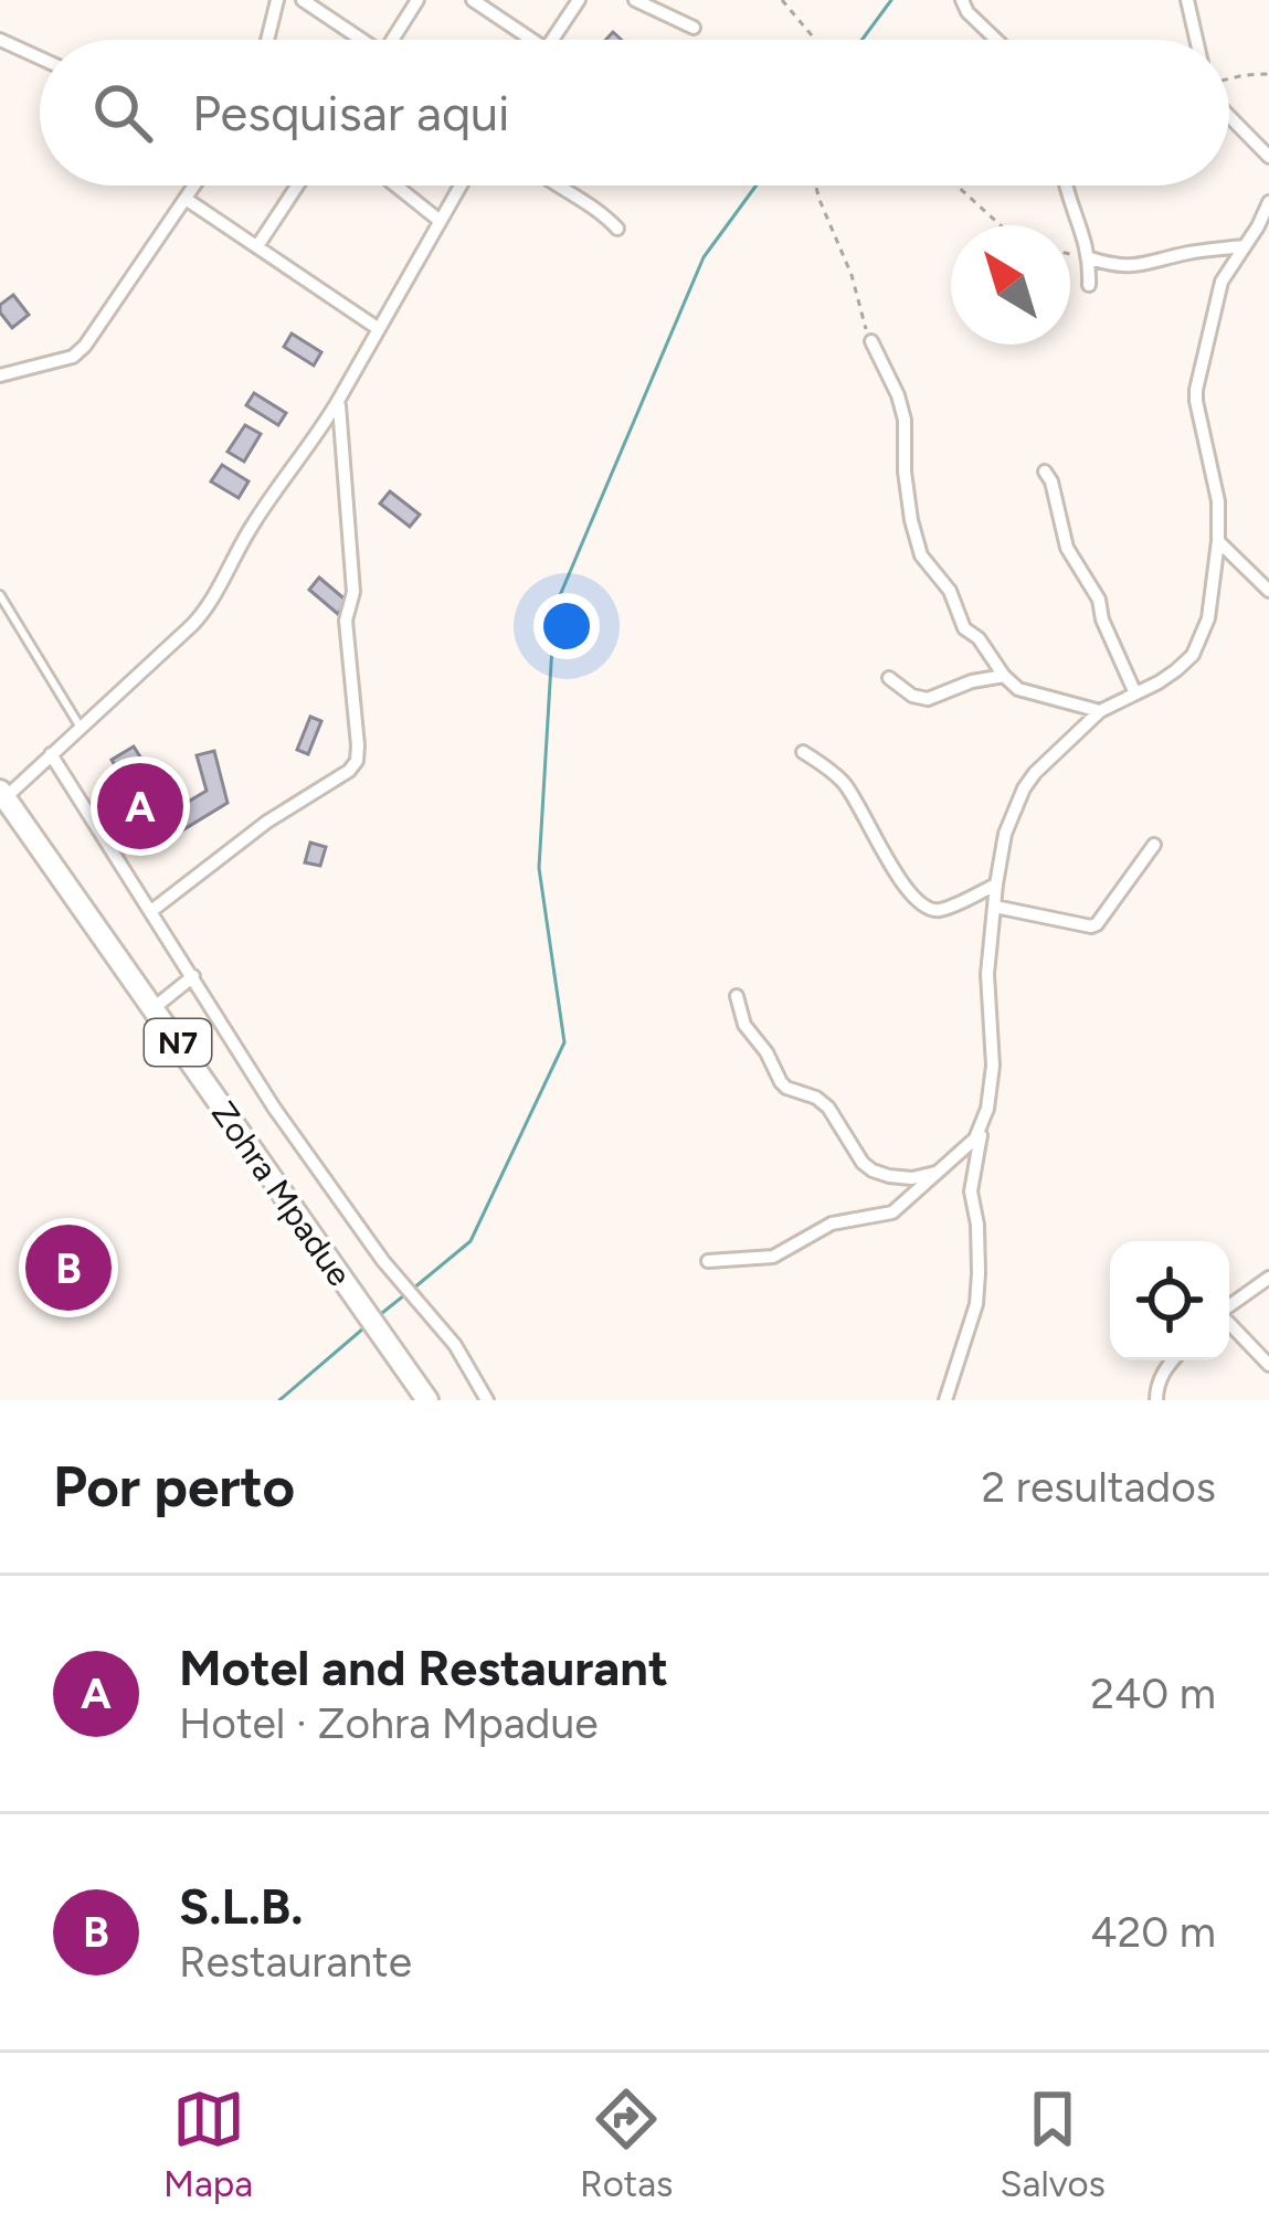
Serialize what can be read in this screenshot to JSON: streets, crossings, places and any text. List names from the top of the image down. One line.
{"streets":{"highway":["N7","Zohra Mpadue"]},"north":"top left","page":{"search":"Pesquisar aqui","pins":["A","B"],"heading":["Por perto","2 resultados"],"list":[{"mark":"A","name":"Motel and Restaurant","note":"Hotel · Zohra Mpadue","value":"240 m"},{"mark":"B","name":"S.L.B.","note":"Restaurante","value":"420 m"}],"nav":["Mapa","Rotas","Salvos"]}}
